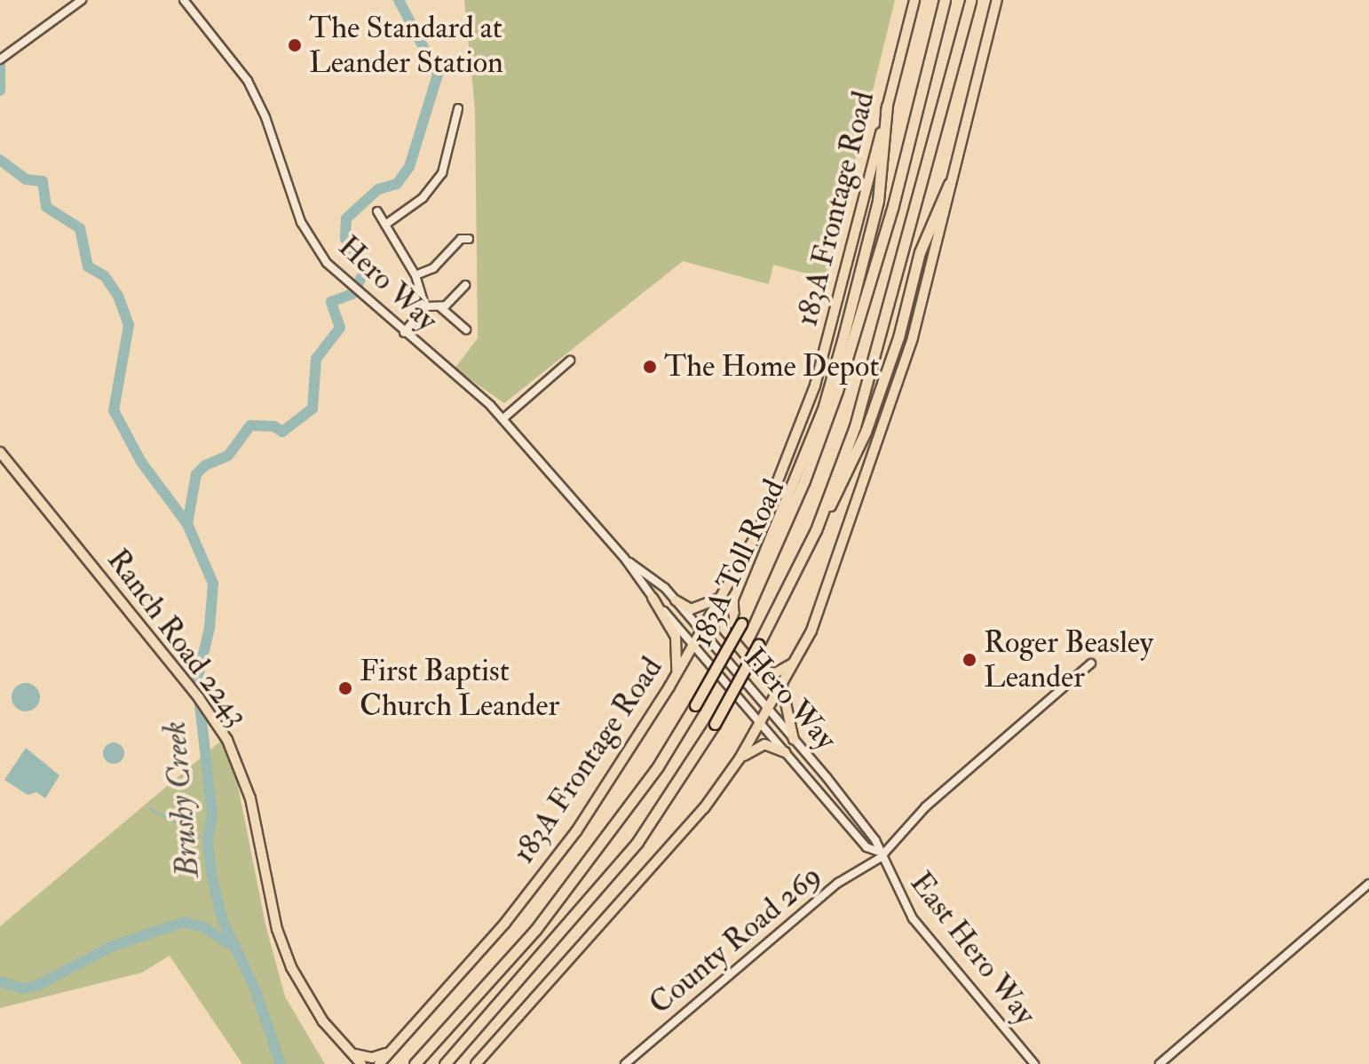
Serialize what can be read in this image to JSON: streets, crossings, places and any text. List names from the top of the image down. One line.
{"streets":{"highway":["183A Toll Road"],"main road":["183A Frontage Road","Ranch Road 2243"],"street":["Hero Way","County Road 269","East Hero Way"]},"crossings":[["183A Frontage Road","Hero Way"],["Hero Way","County Road 269"],["Hero Way","East Hero Way"],["County Road 269","East Hero Way"]],"water":["Brushy Creek"],"places":["The Standard at Leander Station","The Home Depot","Roger Beasley Leander","First Baptist Church Leander"]}
